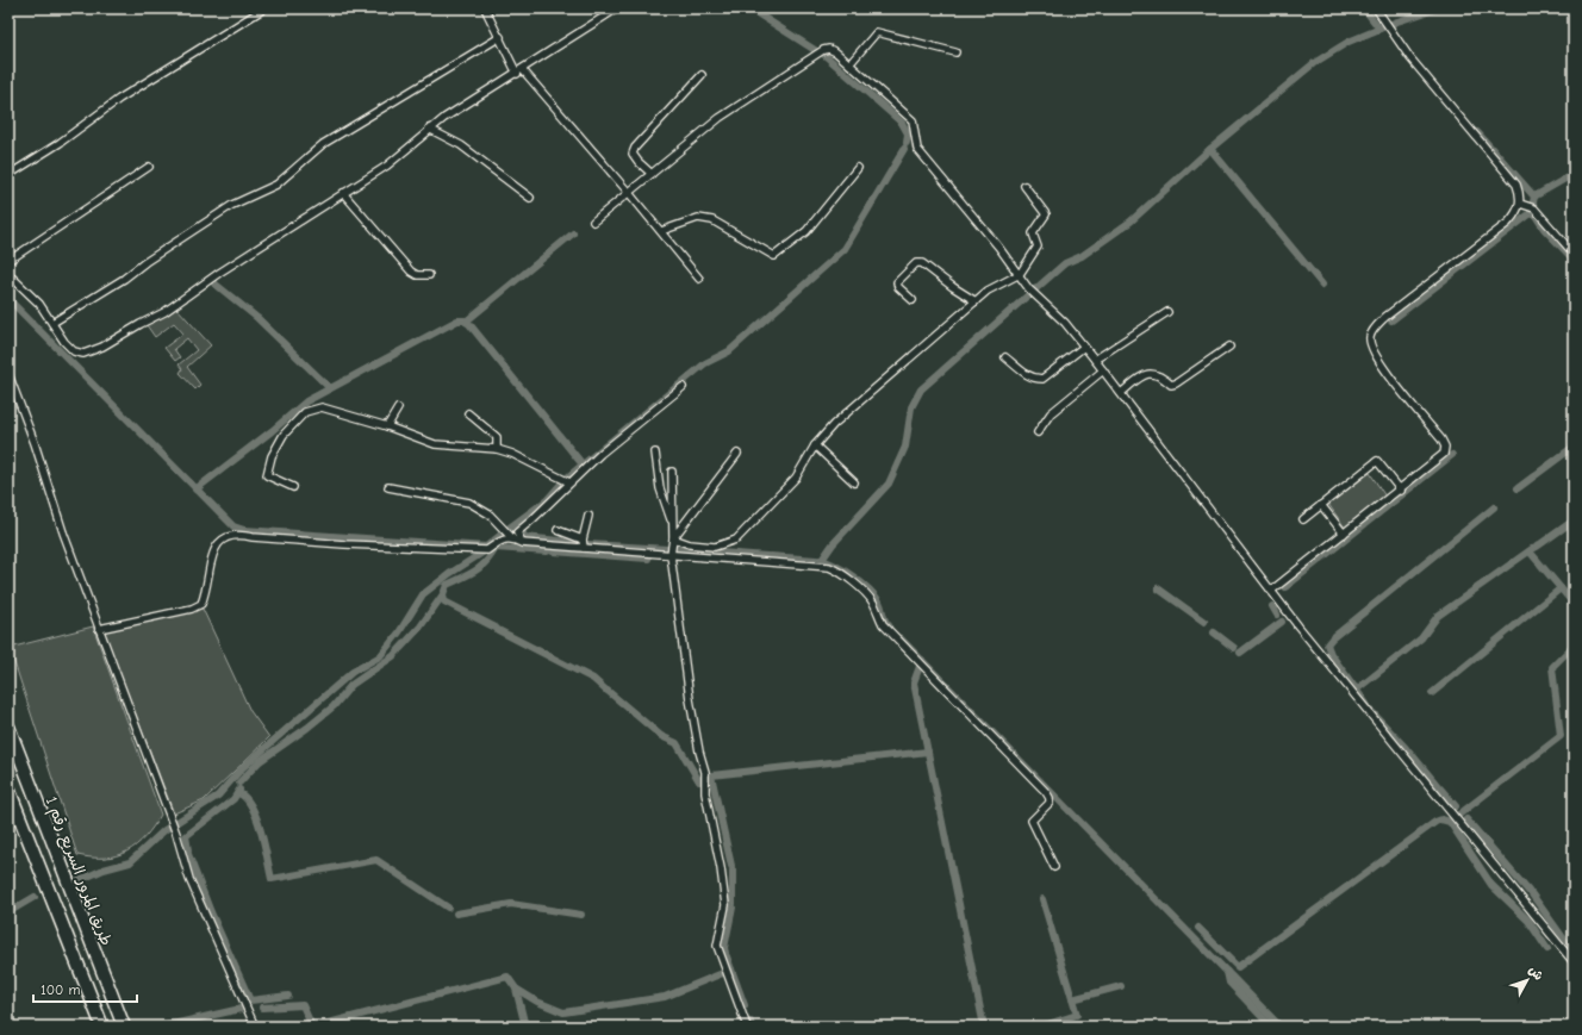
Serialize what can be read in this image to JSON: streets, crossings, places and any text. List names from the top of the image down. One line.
{"streets":{"highway":["طريق المرور السريع رقم 1"]},"scale_bar":"100 m","north":"top right"}
